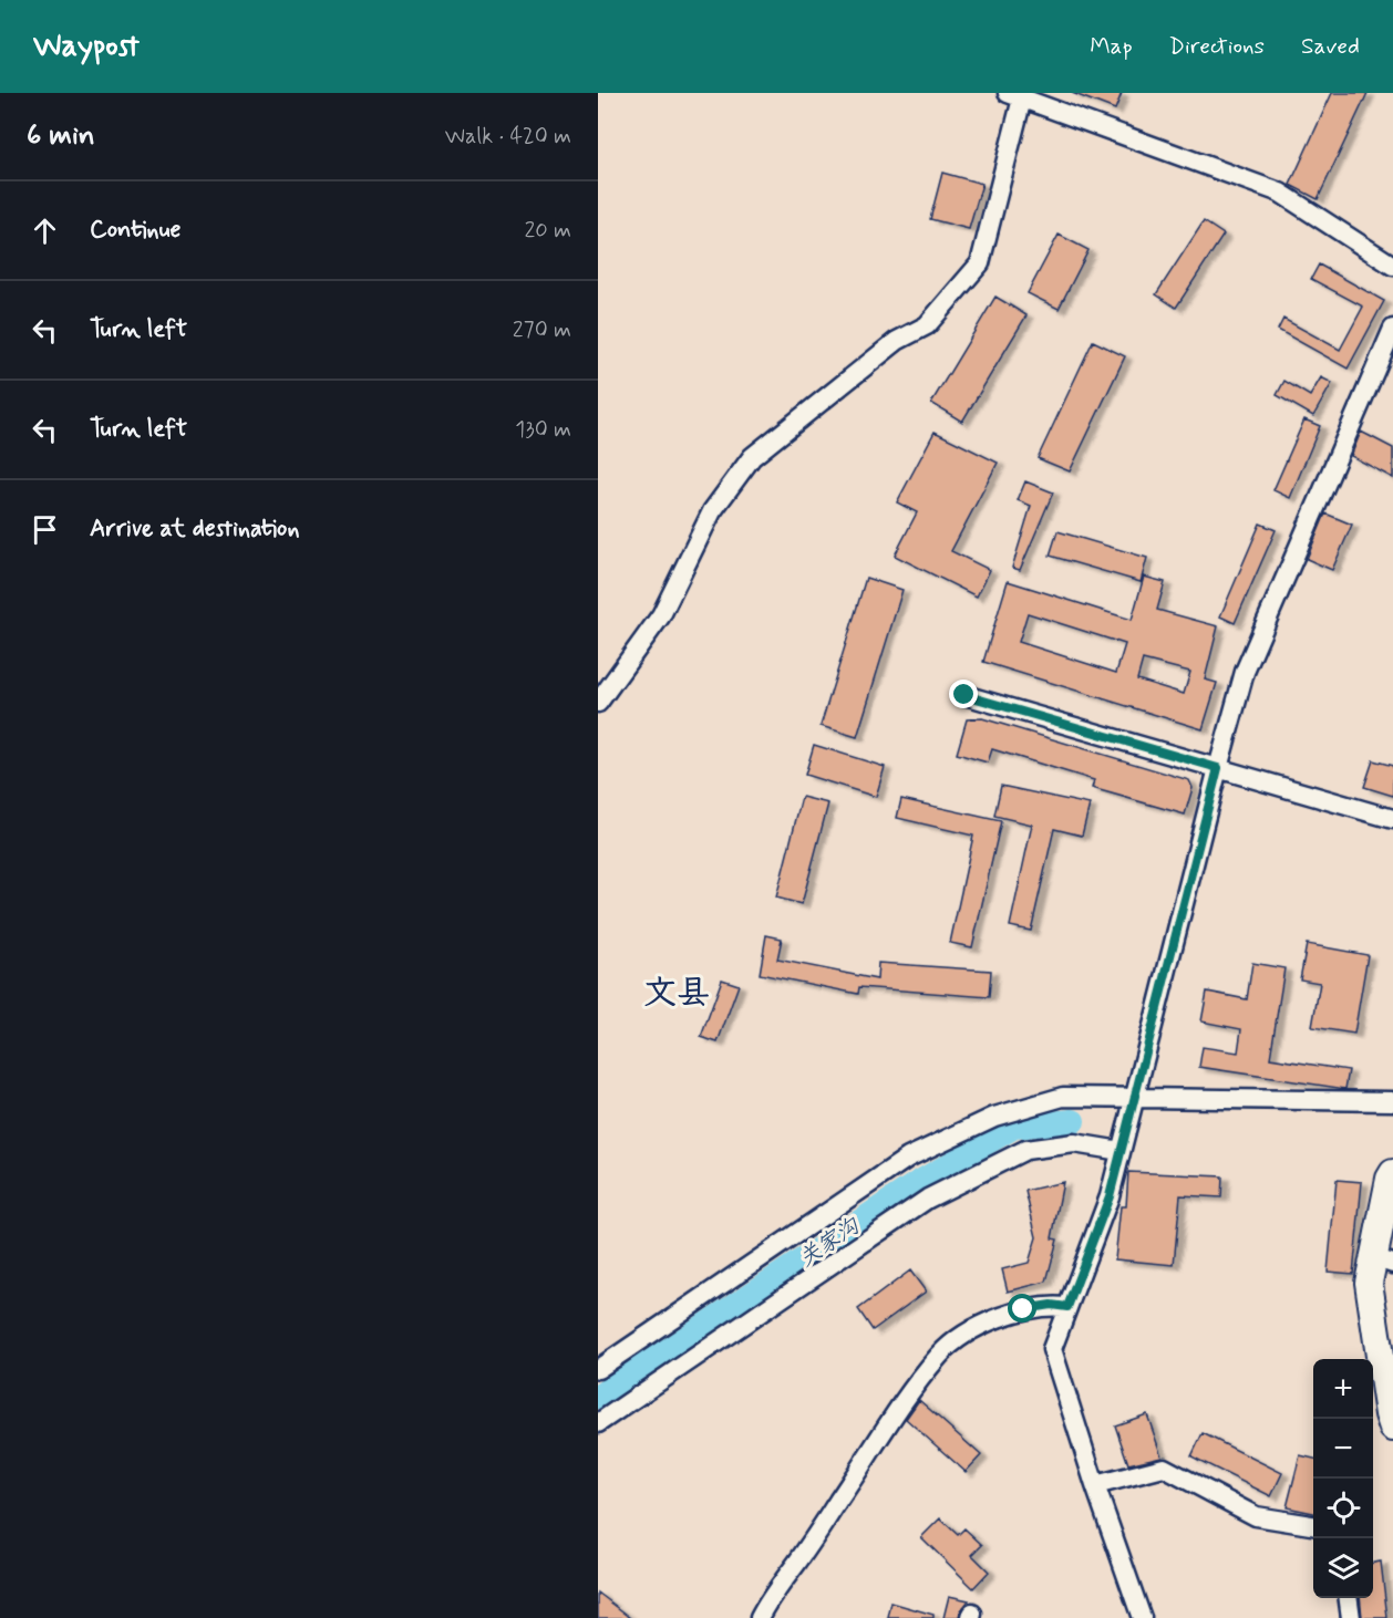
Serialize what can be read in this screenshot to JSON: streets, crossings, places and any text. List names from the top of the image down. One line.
{"districts":["文县"],"water":["关家沟"],"page":{"header":"Waypost","nav":["Map","Directions","Saved"],"heading":["6 min","Walk · 420 m"],"list":[["Continue","20 m"],["Turn left","270 m"],["Turn left","130 m"],"Arrive at destination"],"map_buttons":["+","−"]}}
